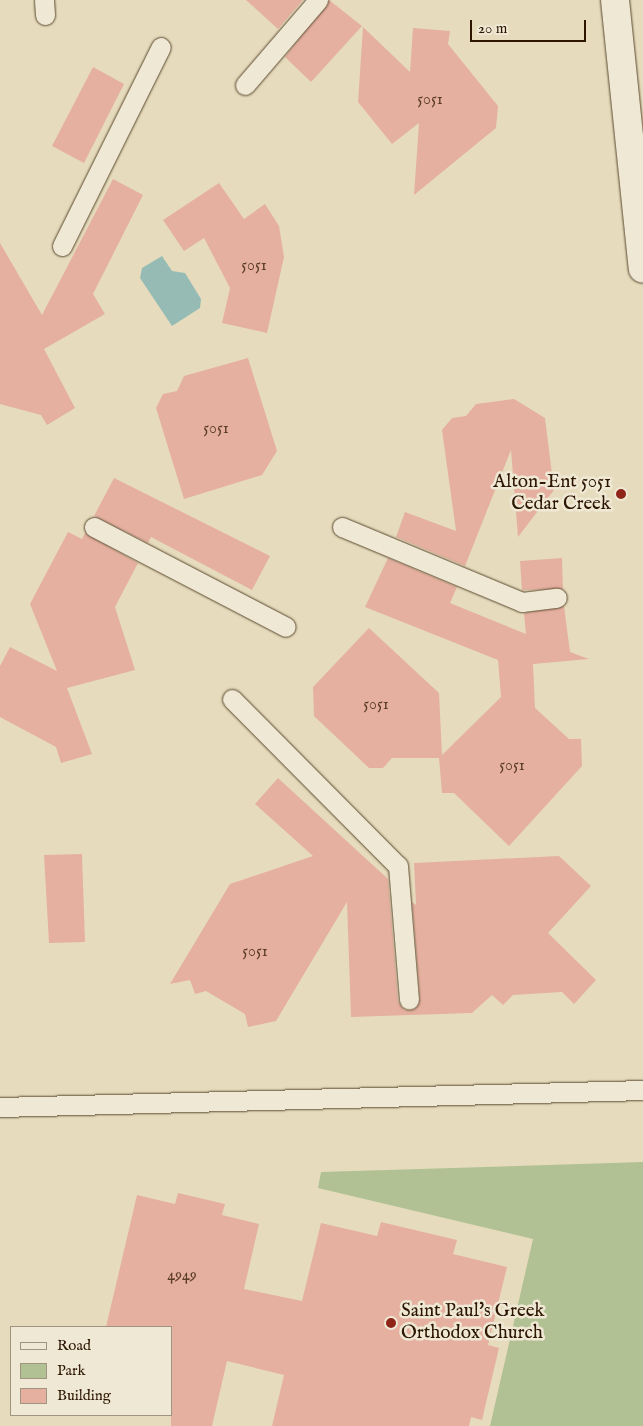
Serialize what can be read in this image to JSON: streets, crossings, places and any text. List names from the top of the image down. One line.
{"places":["Alton-Ent 5051 Cedar Creek","Saint Paul's Greek Orthodox Church"],"house_numbers":["5051","5051","5051","5051","5051","5051","4949"],"legend":["Road","Park","Building"],"scale_bar":"20 m"}
